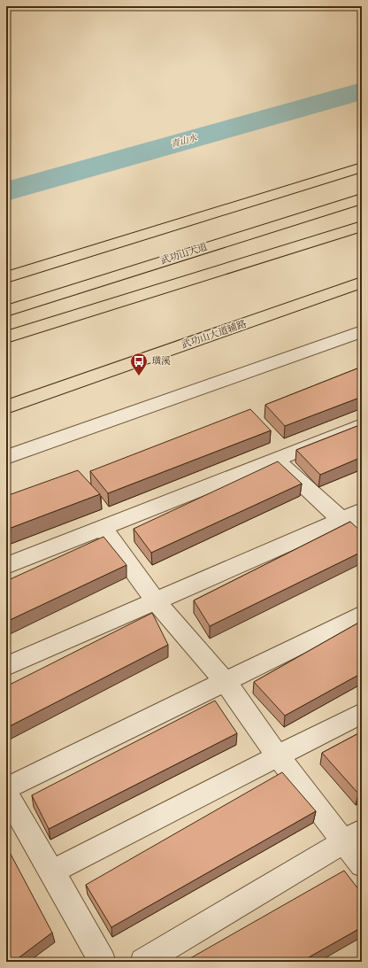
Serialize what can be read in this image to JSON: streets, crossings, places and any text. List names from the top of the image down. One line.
{"streets":{"main road":["武功山大道","武功山大道辅路"]},"water":["青山水"],"places":{"bus stop":["璜溪"]}}
